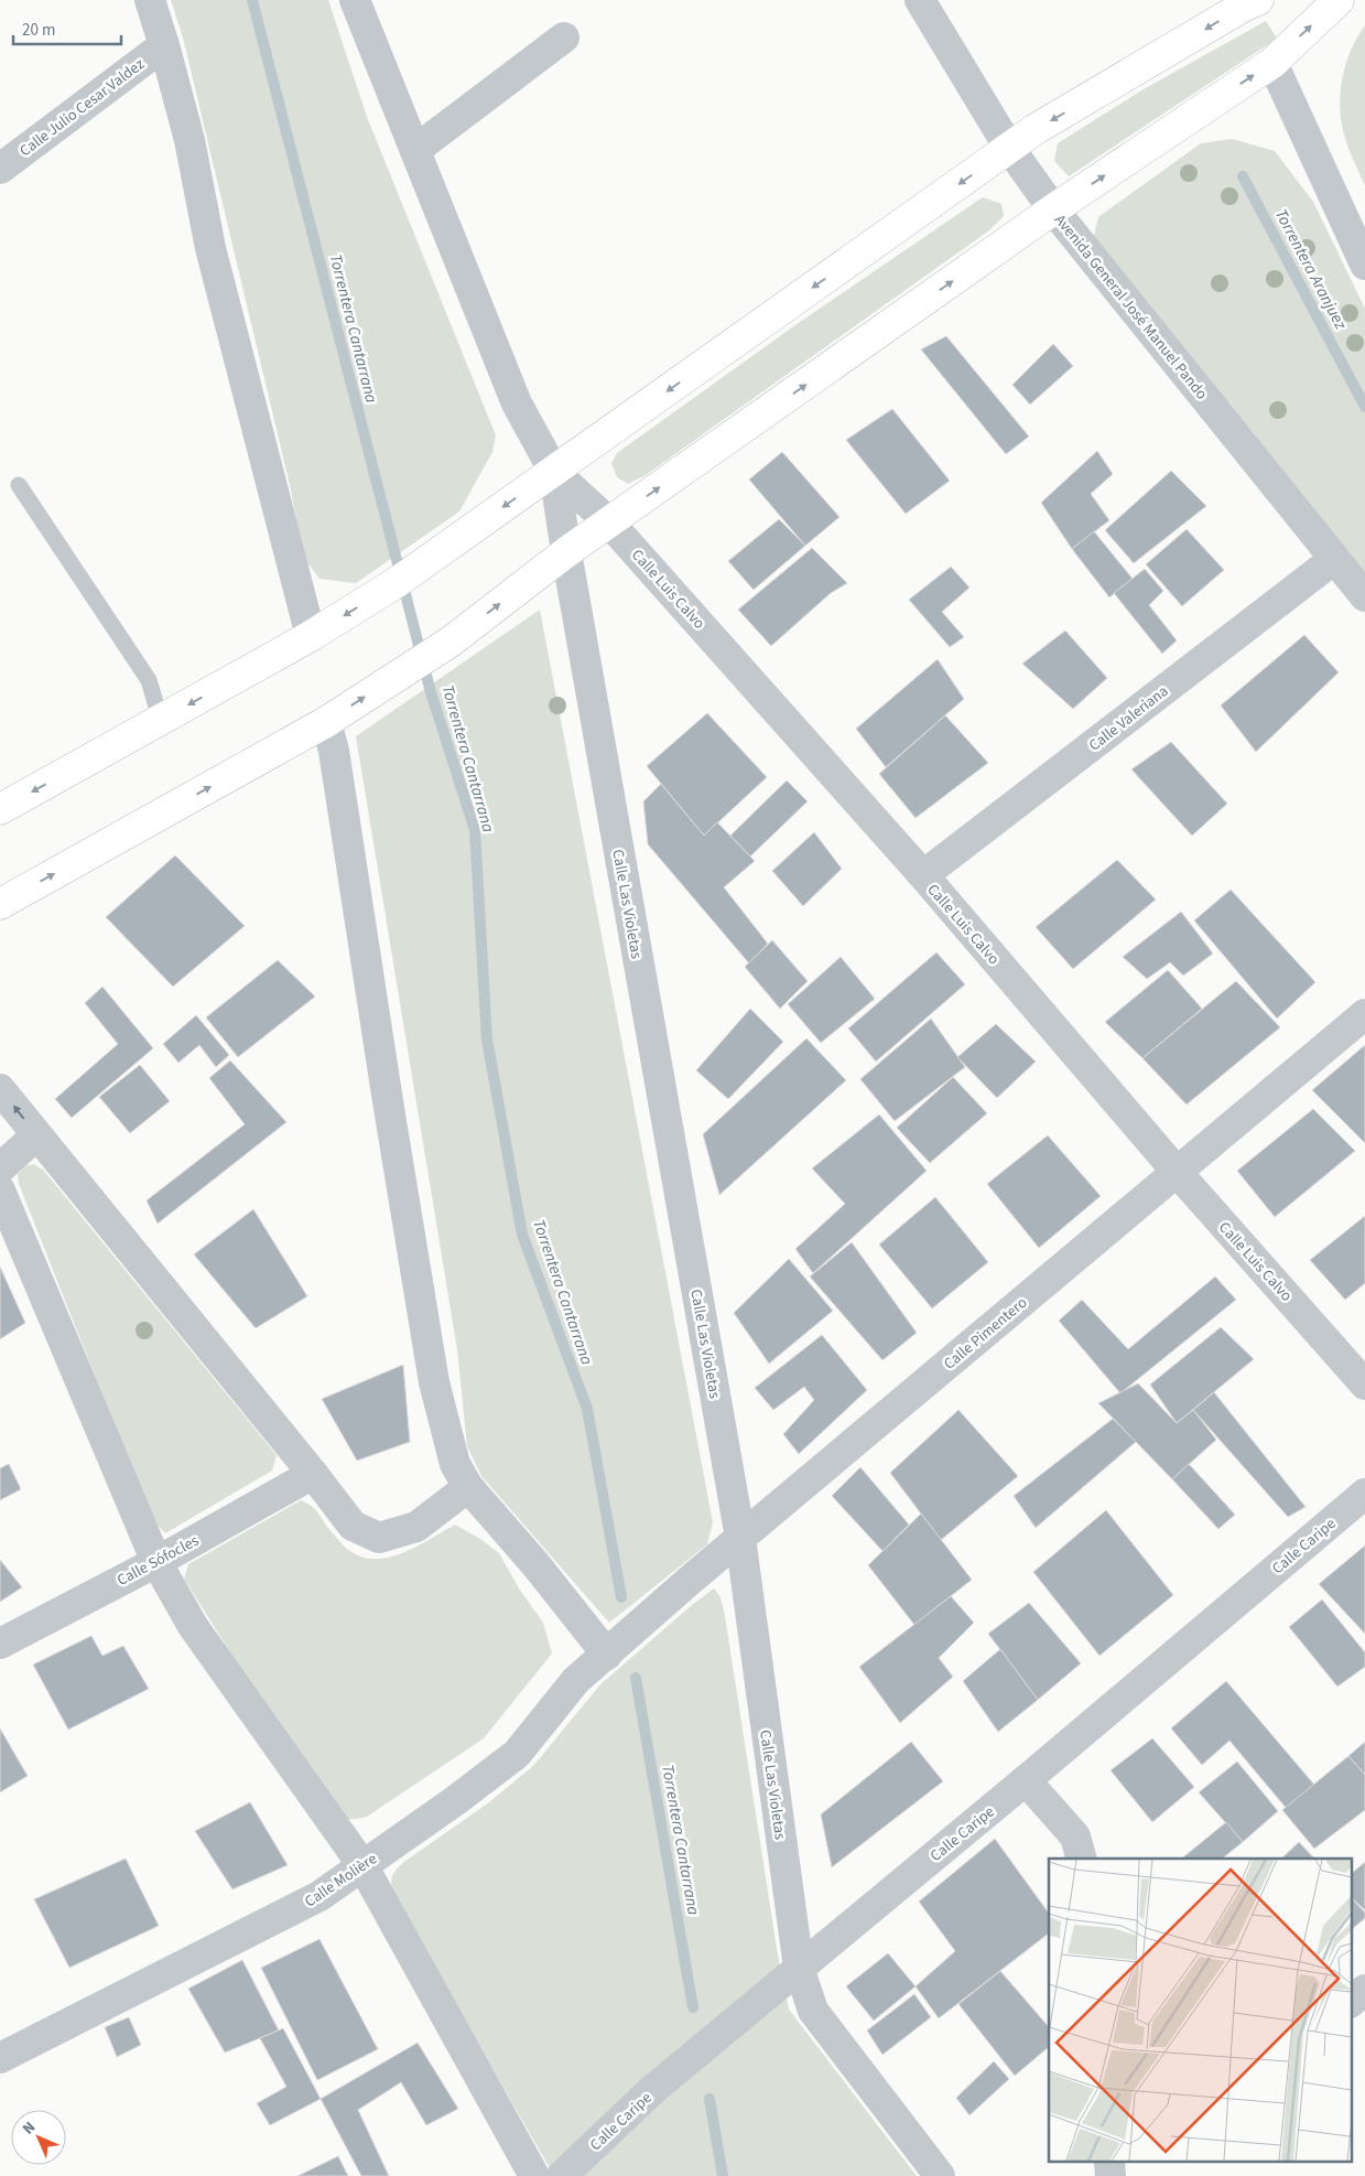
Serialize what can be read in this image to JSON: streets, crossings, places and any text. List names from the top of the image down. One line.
{"streets":{"street":["Calle Julio Cesar Valdez","Avenida General José Manuel Pando","Calle Luis Calvo","Calle Valeriana","Calle Las Violetas","Calle Pimentero","Calle Caripe","Calle Sófocles","Calle Molière"]},"crossings":[["Avenida General José Manuel Pando","Calle Valeriana"],["Calle Luis Calvo","Calle Valeriana"],["Calle Luis Calvo","Calle Las Violetas"],["Calle Luis Calvo","Calle Pimentero"],["Calle Las Violetas","Calle Pimentero"],["Calle Las Violetas","Calle Caripe"],["Calle Pimentero","Calle Molière"]],"water":["Torrentera Aranjuez","Torrentera Cantarrana"],"scale_bar":"20 m","north":"top left"}
